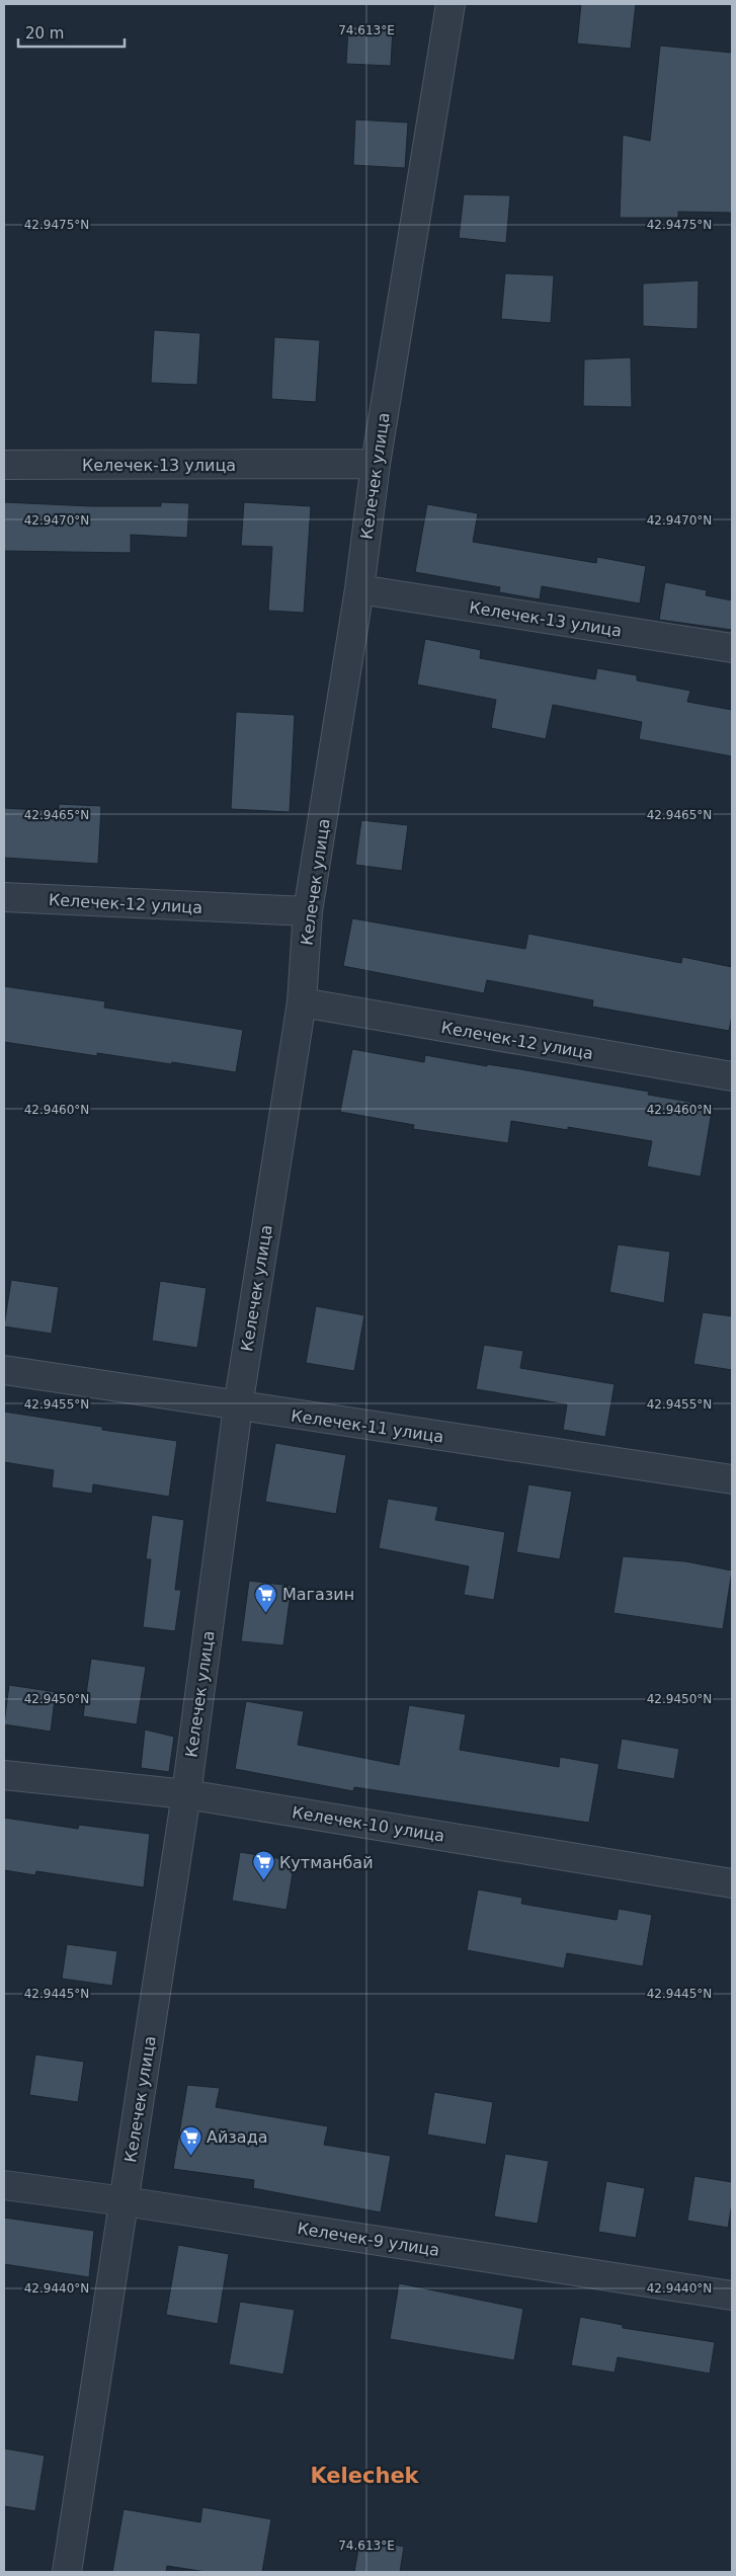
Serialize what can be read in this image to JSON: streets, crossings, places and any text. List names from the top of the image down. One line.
{"streets":{"street":["Келечек-13 улица","Келечек улица","Келечек-12 улица","Келечек-11 улица","Келечек-10 улица","Келечек-9 улица"]},"crossings":[["Келечек-13 улица","Келечек улица"],["Келечек улица","Келечек-12 улица"],["Келечек улица","Келечек-11 улица"],["Келечек улица","Келечек-10 улица"],["Келечек улица","Келечек-9 улица"]],"districts":["Kelechek"],"places":{"supermarket":["Магазин","Кутманбай","Айзада"]},"scale_bar":"20 m","coordinates":["74.613°E","42.9475°N","42.9470°N","42.9465°N","42.9460°N","42.9455°N","42.9450°N","42.9445°N","42.9440°N"]}
